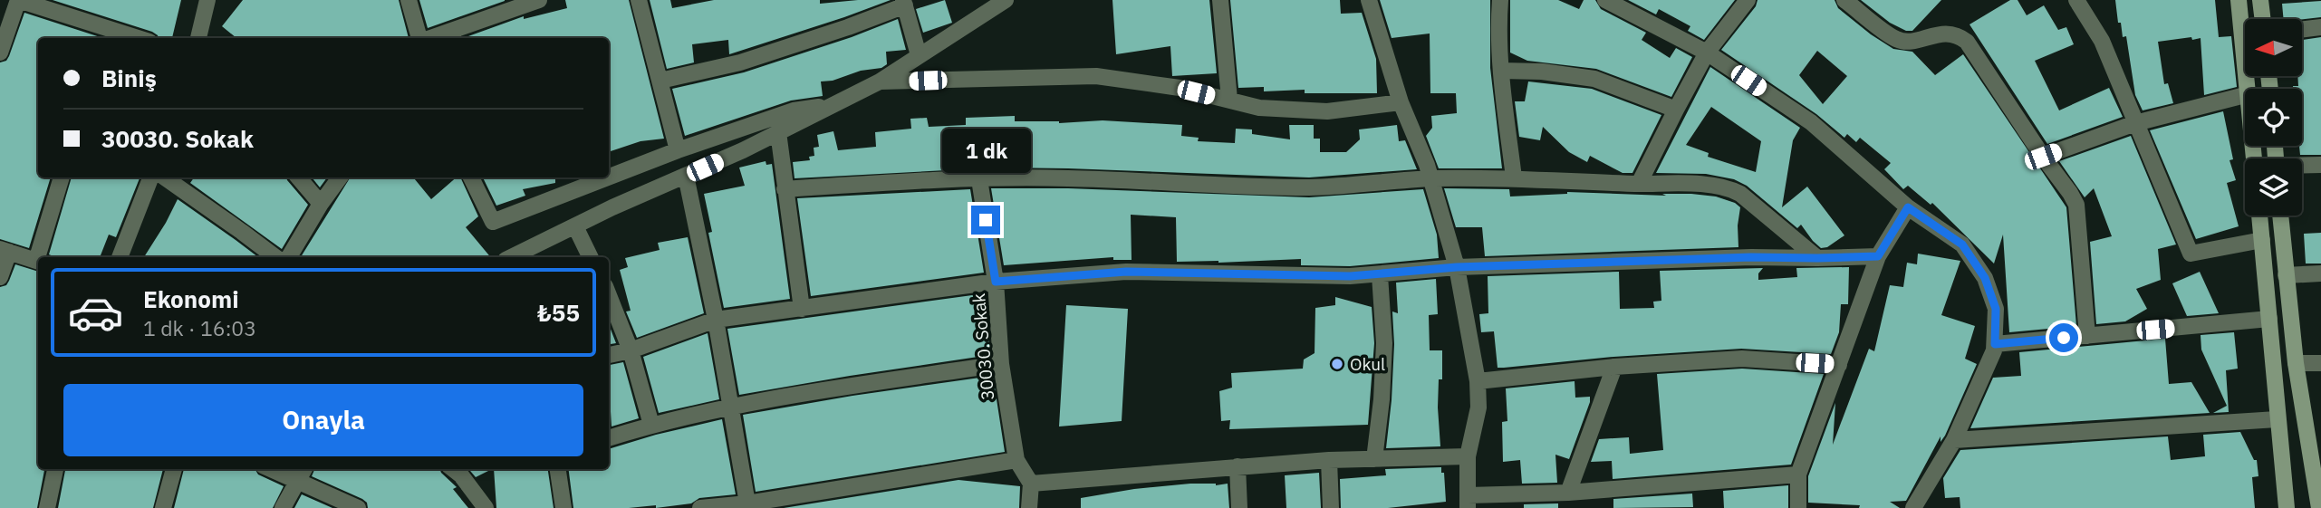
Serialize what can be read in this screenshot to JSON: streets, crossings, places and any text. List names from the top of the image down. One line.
{"streets":{"street":["30030. Sokak"]},"places":["Okul"],"north":"left","page":{"banner":["Biniş","30030. Sokak"],"bubble":"1 dk","list":[{"name":"Ekonomi","note":"1 dk · 16:03","value":"₺55"}],"buttons":"Onayla"}}
